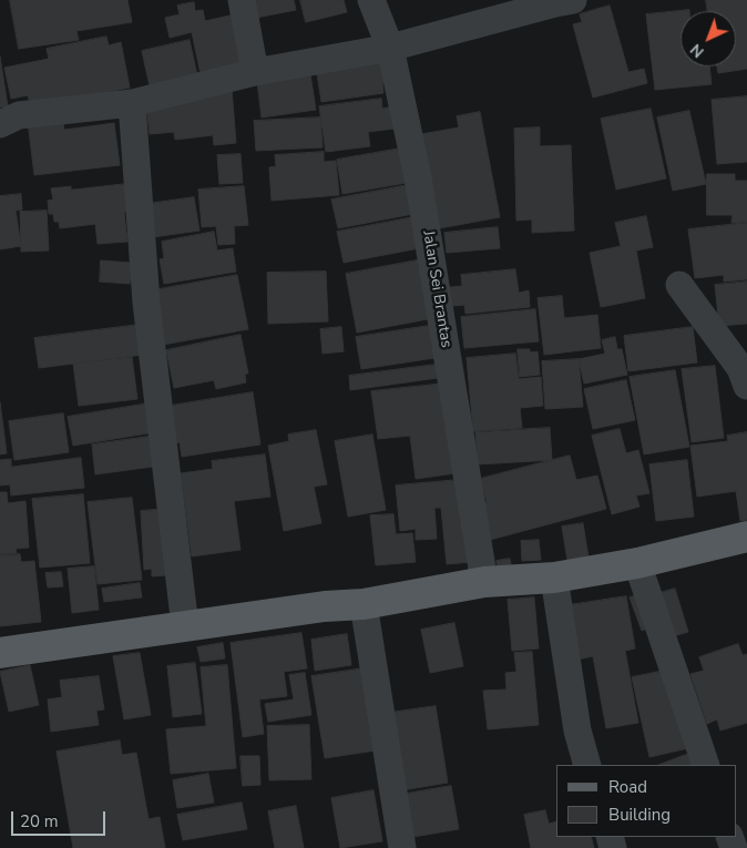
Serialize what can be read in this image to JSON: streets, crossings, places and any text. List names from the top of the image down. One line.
{"streets":{"street":["Jalan Sei Brantas"]},"legend":["Road","Building"],"scale_bar":"20 m","north":"bottom left"}
